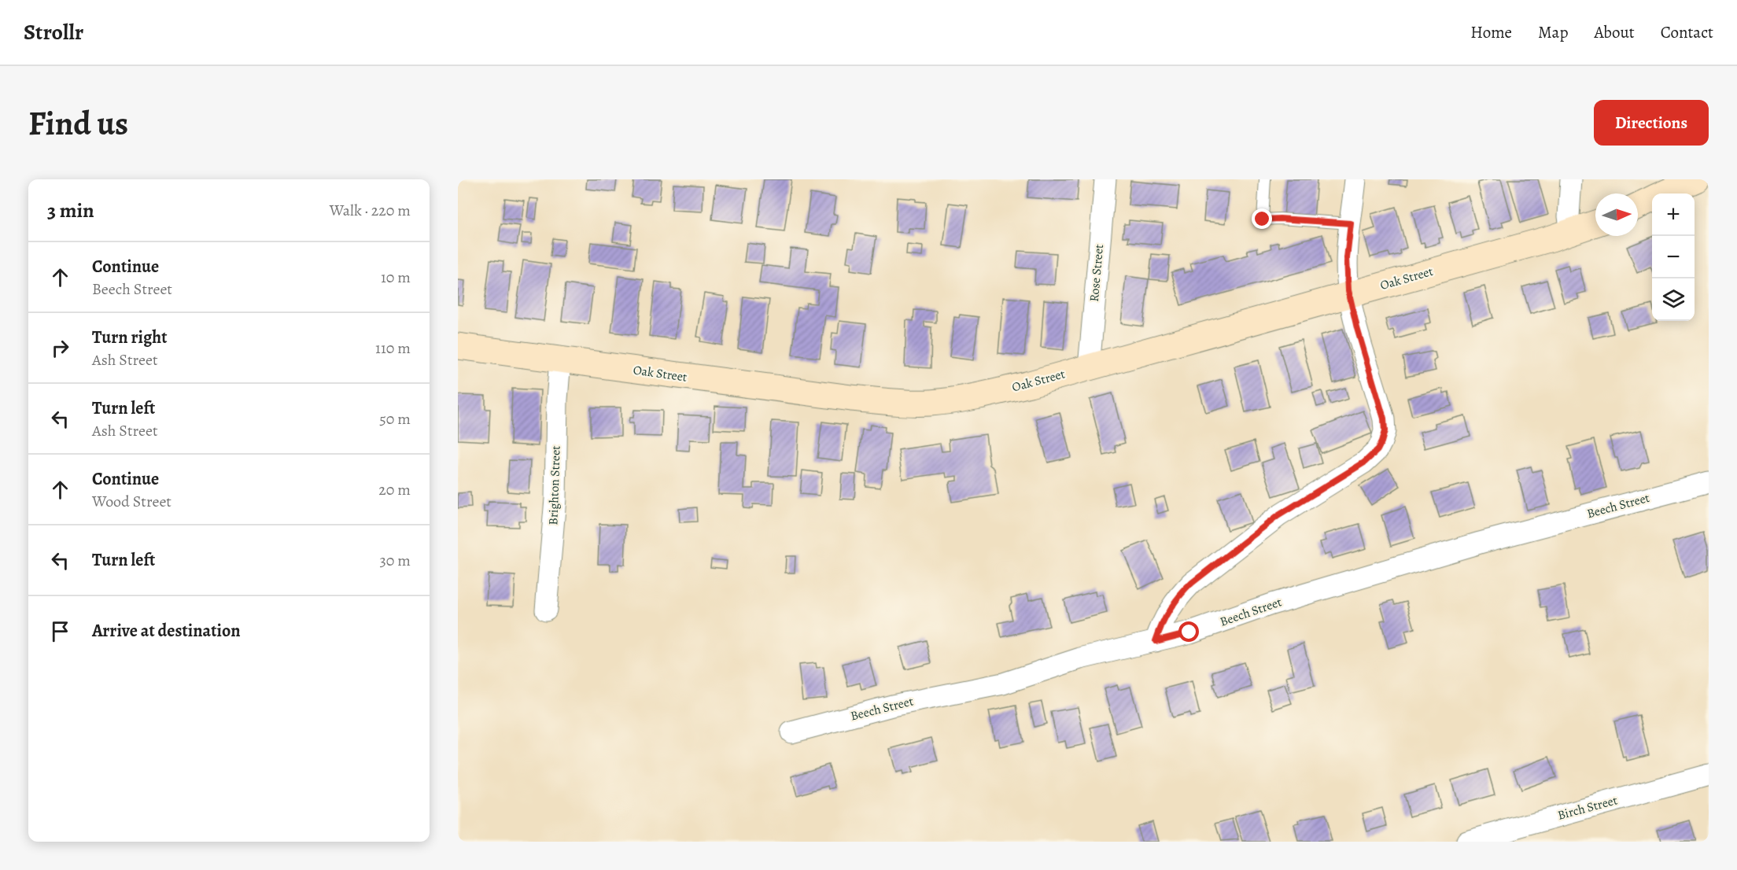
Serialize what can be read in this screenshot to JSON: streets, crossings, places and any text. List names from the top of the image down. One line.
{"streets":{"street":["Rose Street","Oak Street","Brighton Street","Beech Street","Birch Street"]},"crossings":[["Rose Street","Oak Street"],["Oak Street","Brighton Street"]],"north":"right","page":{"header":"Strollr","nav":["Home","Map","About","Contact"],"buttons":"Directions","title":"Find us","heading":["3 min","Walk · 220 m"],"map_buttons":["+","−"],"list":[["Continue","Beech Street","10 m"],["Turn right","Ash Street","110 m"],["Turn left","Ash Street","50 m"],["Continue","Wood Street","20 m"],["Turn left","30 m"],"Arrive at destination"]}}
